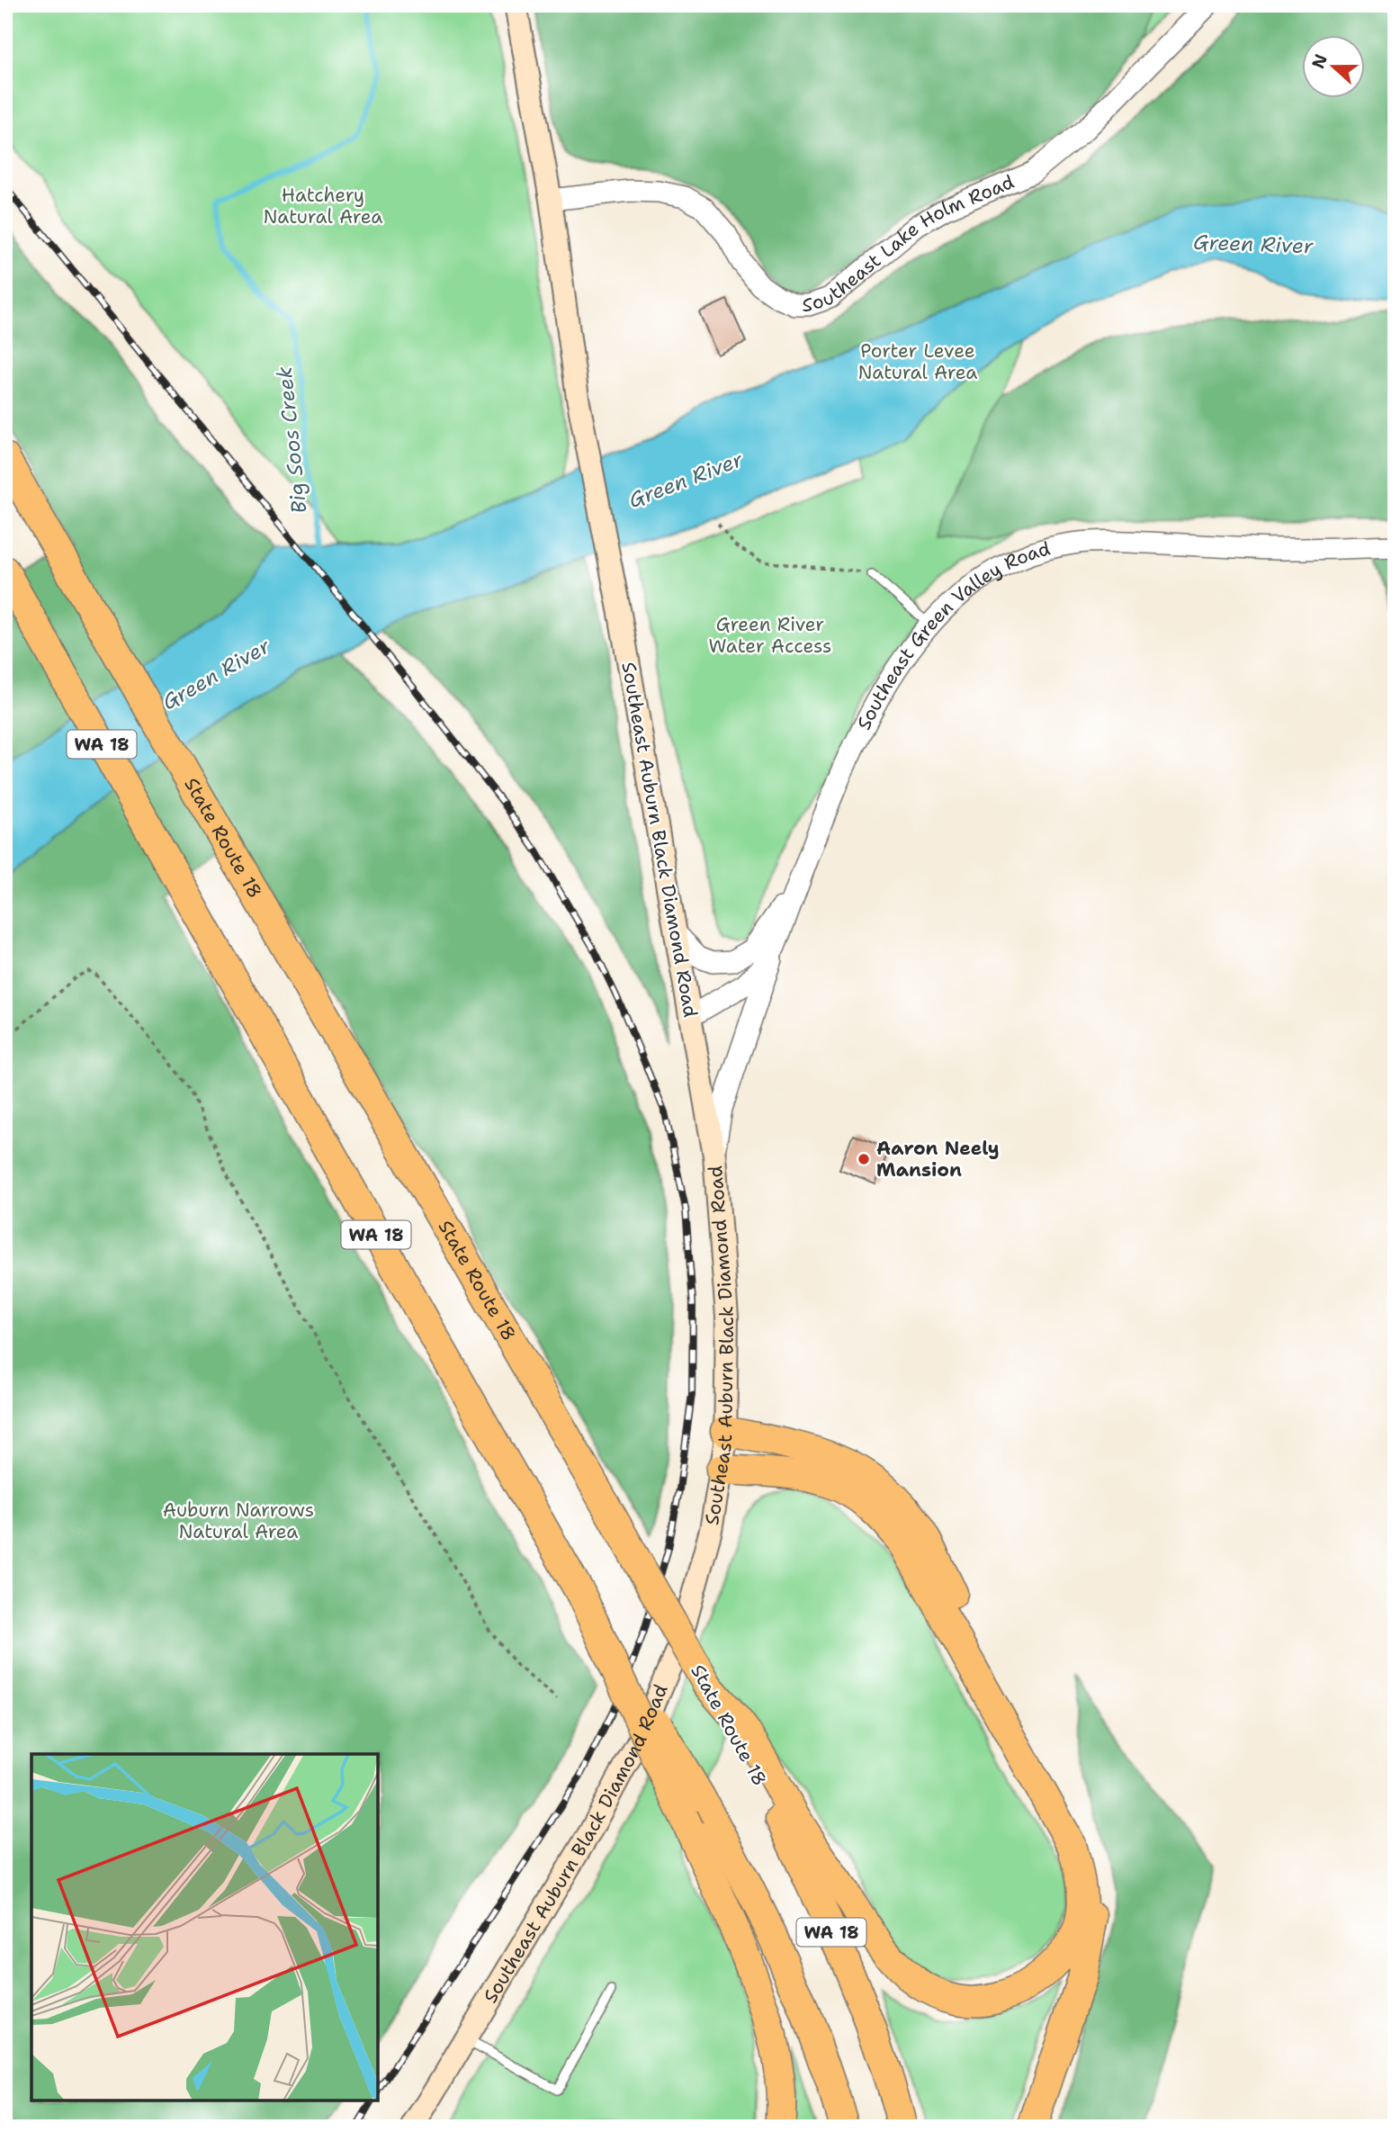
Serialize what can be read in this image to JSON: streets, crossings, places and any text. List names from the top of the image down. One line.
{"streets":{"highway":["WA 18","State Route 18"],"main road":["Southeast Auburn Black Diamond Road"],"street":["Southeast Lake Holm Road","Southeast Green Valley Road"]},"crossings":[["Southeast Lake Holm Road","Southeast Auburn Black Diamond Road"],["Southeast Green Valley Road","Southeast Auburn Black Diamond Road"]],"water":["Green River","Big Soos Creek"],"parks":["Hatchery Natural Area","Porter Levee Natural Area","Green River Water Access","Auburn Narrows Natural Area"],"places":["Aaron Neely Mansion"],"north":"left"}
